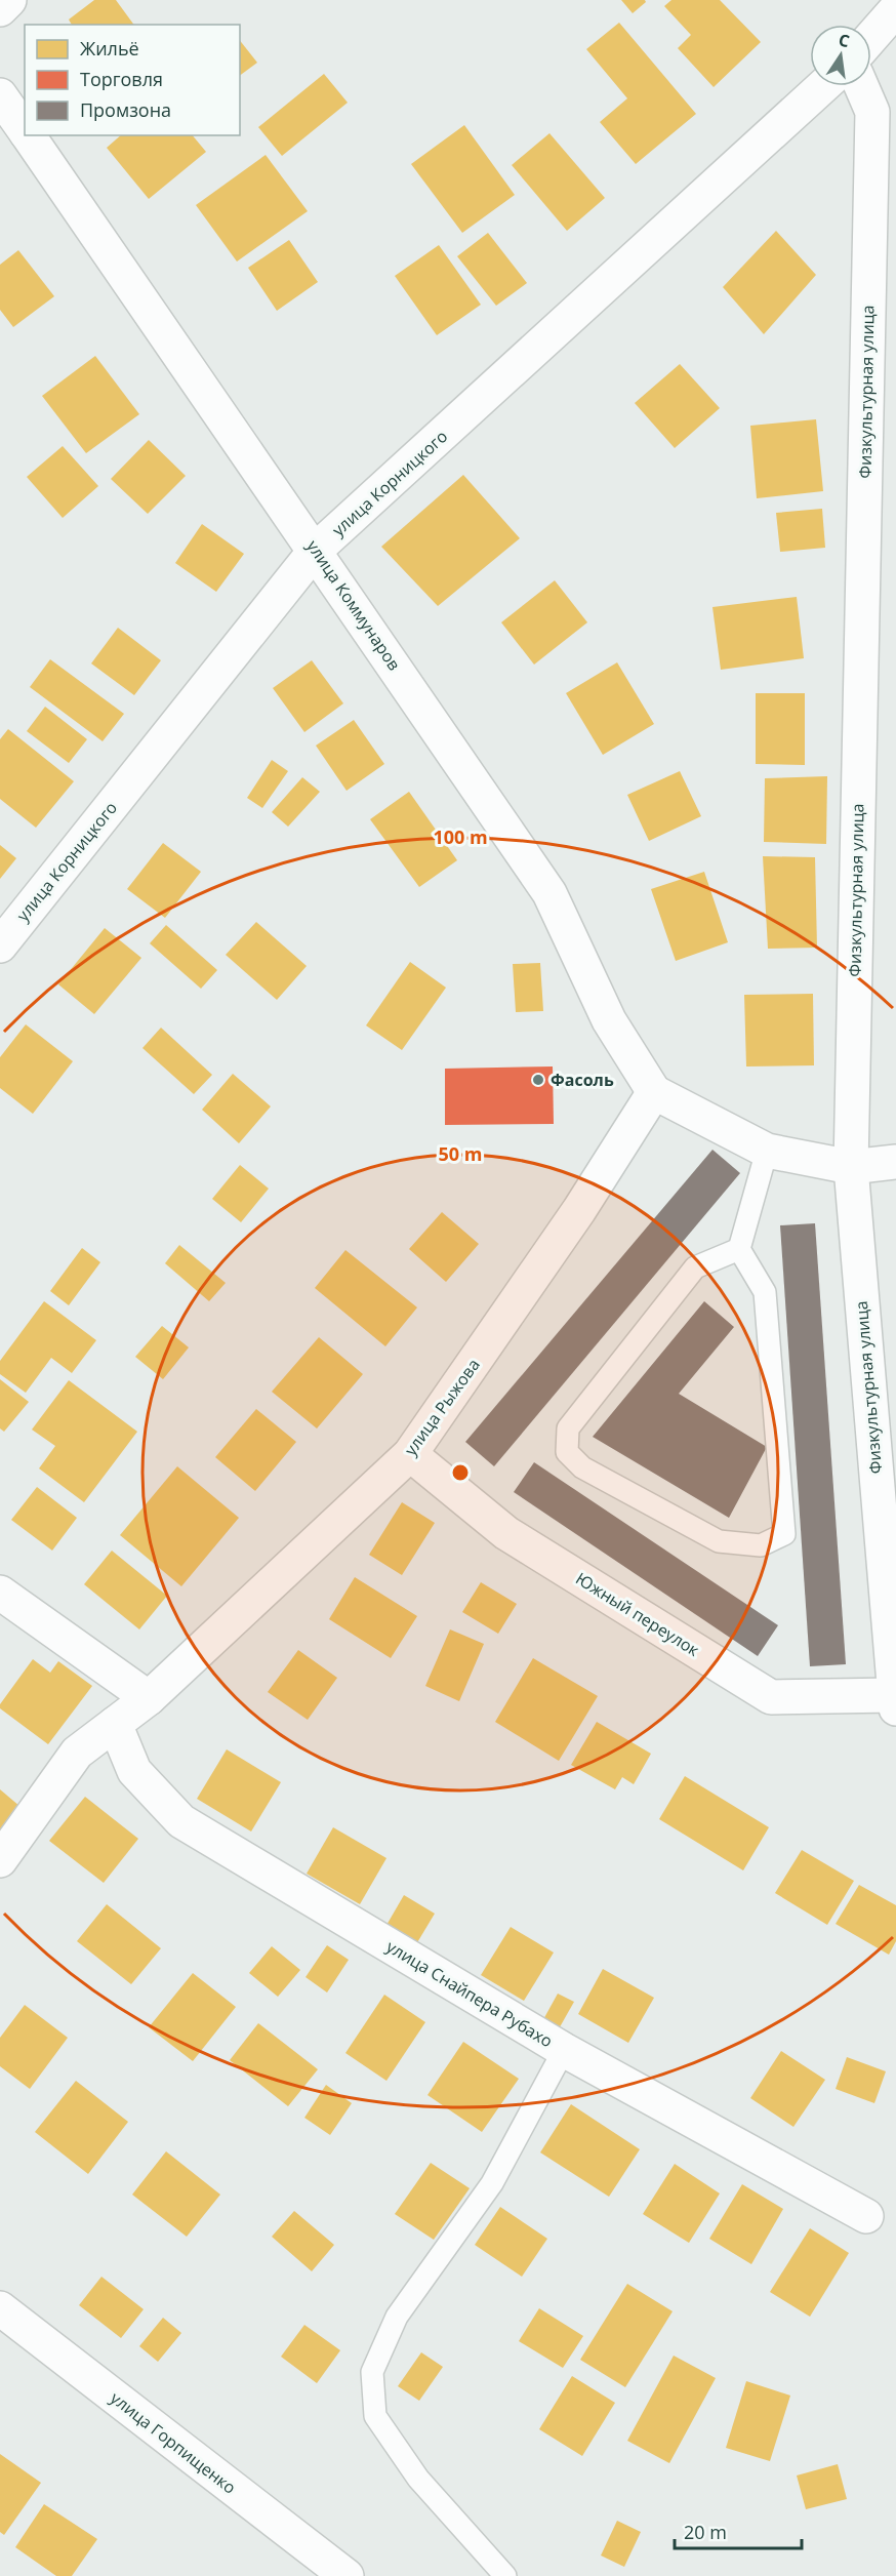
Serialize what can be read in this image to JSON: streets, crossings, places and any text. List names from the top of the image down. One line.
{"streets":{"street":["Физкультурная улица","улица Корницкого","улица Коммунаров","улица Рыжова","Южный переулок","улица Снайпера Рубахо","улица Горпищенко"]},"crossings":[["Физкультурная улица","Южный переулок"],["улица Корницкого","улица Коммунаров"],["улица Коммунаров","улица Рыжова"],["улица Рыжова","Южный переулок"],["улица Рыжова","улица Снайпера Рубахо"]],"places":["Фасоль"],"legend":["Жильё","Торговля","Промзона"],"scale_bar":"20 m","north":"top","rings":["100 m","50 m"]}
